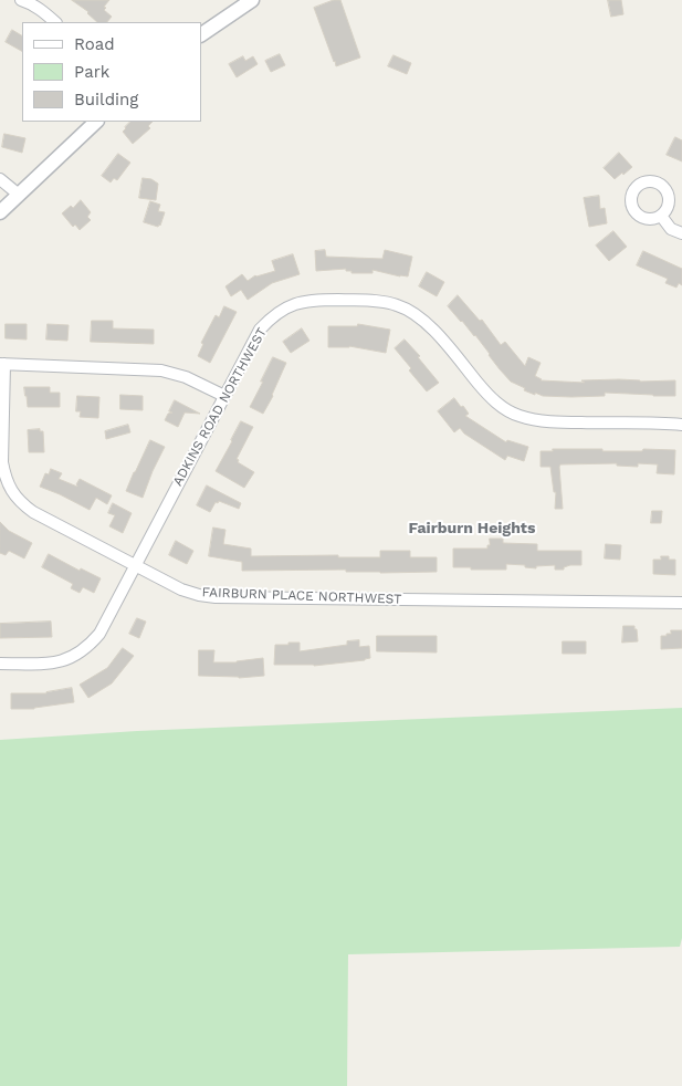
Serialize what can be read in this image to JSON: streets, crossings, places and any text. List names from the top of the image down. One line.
{"streets":{"street":["ADKINS ROAD NORTHWEST","FAIRBURN PLACE NORTHWEST"]},"crossings":[["ADKINS ROAD NORTHWEST","FAIRBURN PLACE NORTHWEST"]],"districts":["Fairburn Heights"],"legend":["Road","Park","Building"]}
